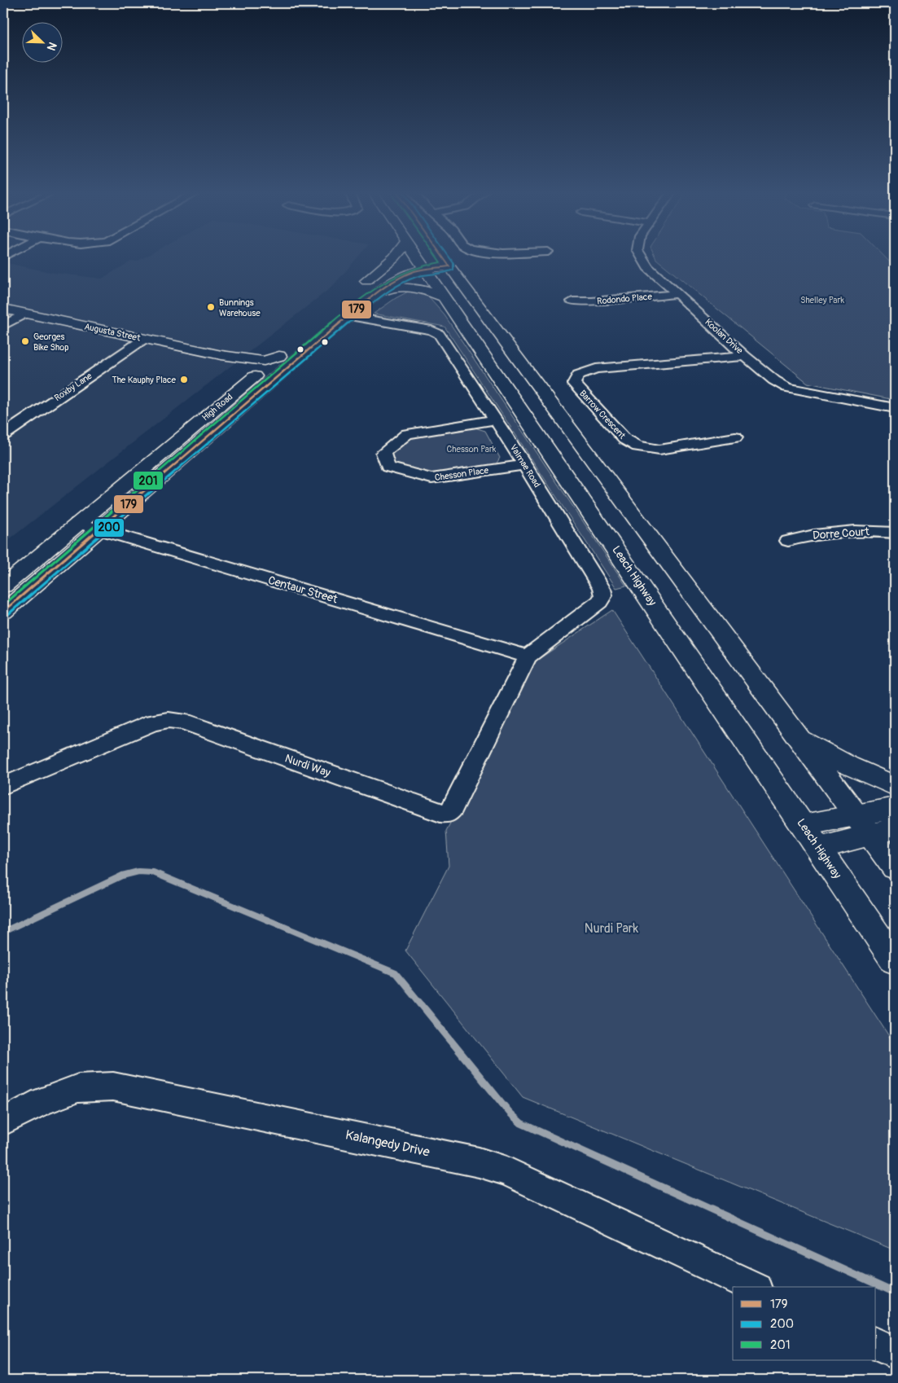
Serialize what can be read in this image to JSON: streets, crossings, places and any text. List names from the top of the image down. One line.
{"streets":{"main road":["Augusta Street","High Road","Leach Highway"],"street":["Rodondo Place","Koolan Drive","Roxby Lane","Barrow Crescent","Valmae Road","Chesson Place","Dorre Court","Centaur Street","Nurdi Way","Kalangedy Drive"]},"crossings":[["Rodondo Place","Koolan Drive"],["Augusta Street","Roxby Lane"],["Augusta Street","High Road"],["Koolan Drive","Barrow Crescent"],["High Road","Valmae Road"],["High Road","Leach Highway"],["High Road","Centaur Street"],["Valmae Road","Chesson Place"],["Valmae Road","Centaur Street"],["Valmae Road","Nurdi Way"],["Centaur Street","Nurdi Way"]],"parks":["Shelley Park","Chesson Park","Nurdi Park"],"places":["Bunnings Warehouse","Georges Bike Shop","The Kauphy Place"],"lines":["transit line 179","transit line 200","transit line 201"],"legend":["179","200","201"],"north":"bottom right"}
